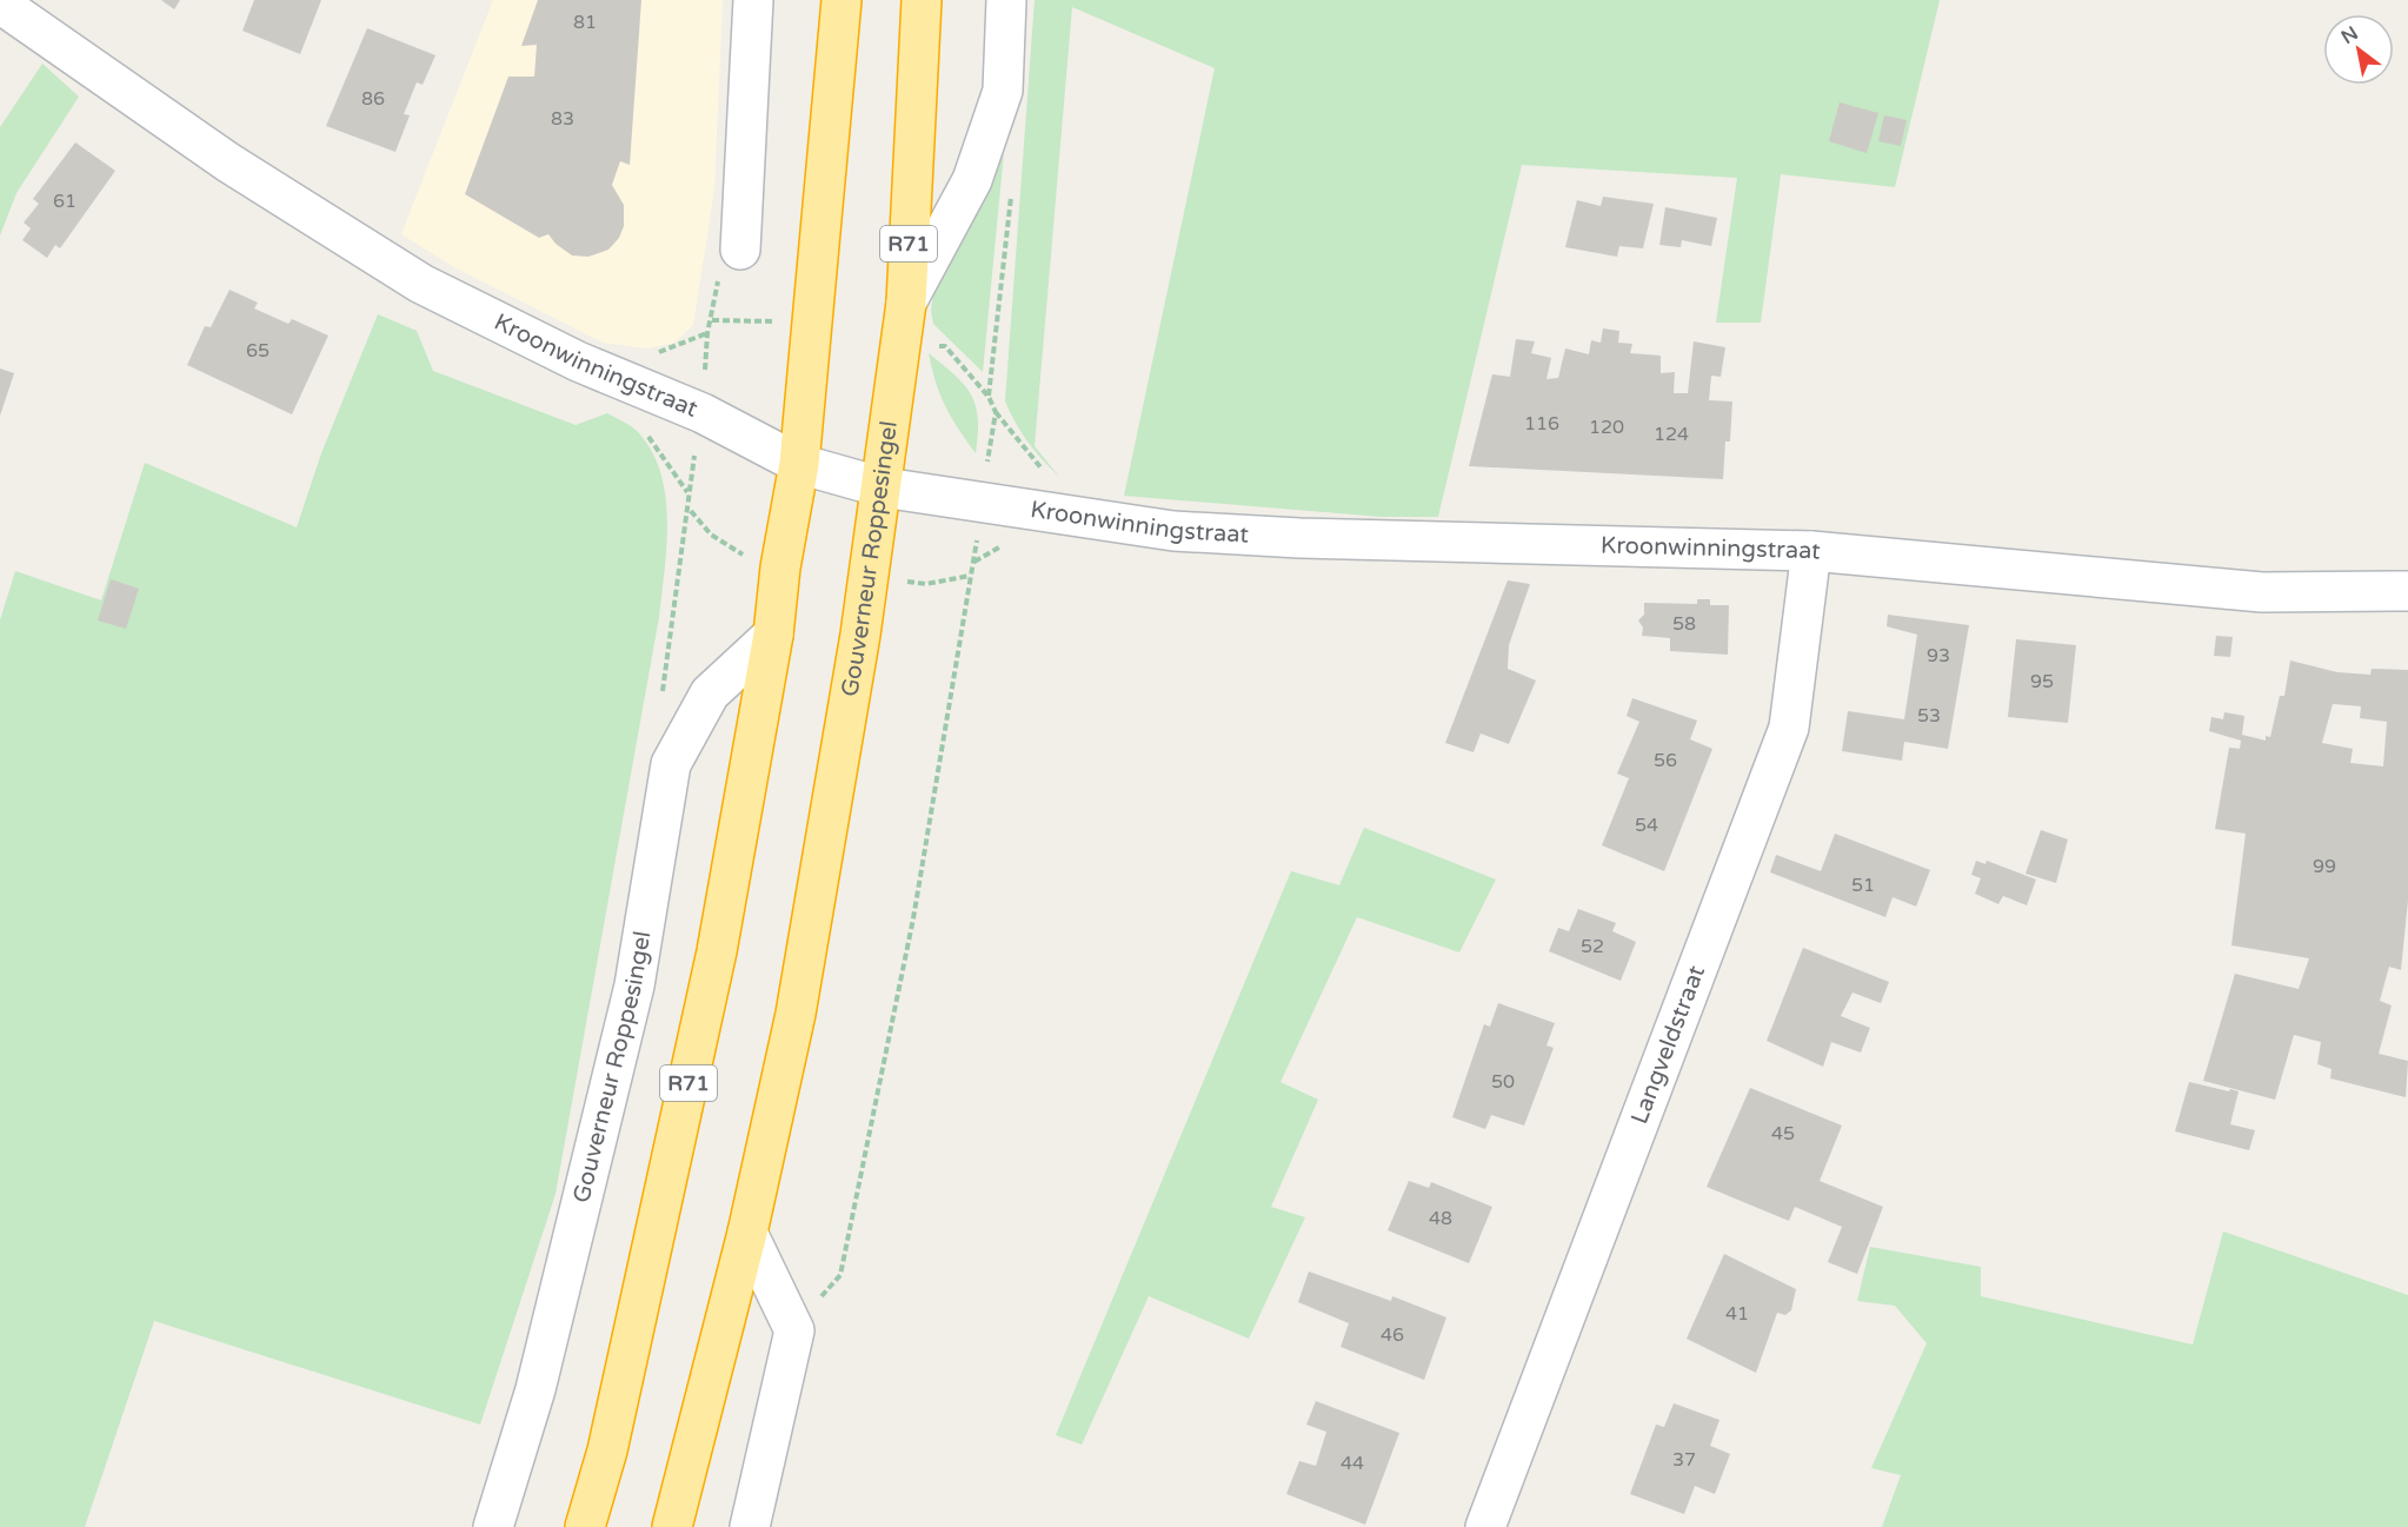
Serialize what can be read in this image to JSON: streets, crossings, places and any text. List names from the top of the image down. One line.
{"streets":{"highway":["R71","Gouverneur Roppesingel"],"street":["Kroonwinningstraat","Langveldstraat"]},"crossings":[["R71","Kroonwinningstraat"],["R71","Gouverneur Roppesingel"],["Kroonwinningstraat","Gouverneur Roppesingel"],["Kroonwinningstraat","Langveldstraat"]],"house_numbers":["81","86","83","61","65","116","120","124","58","93","95","53","56","54","99","51","52","50","45","48","41","46","37","44"],"north":"top left"}
